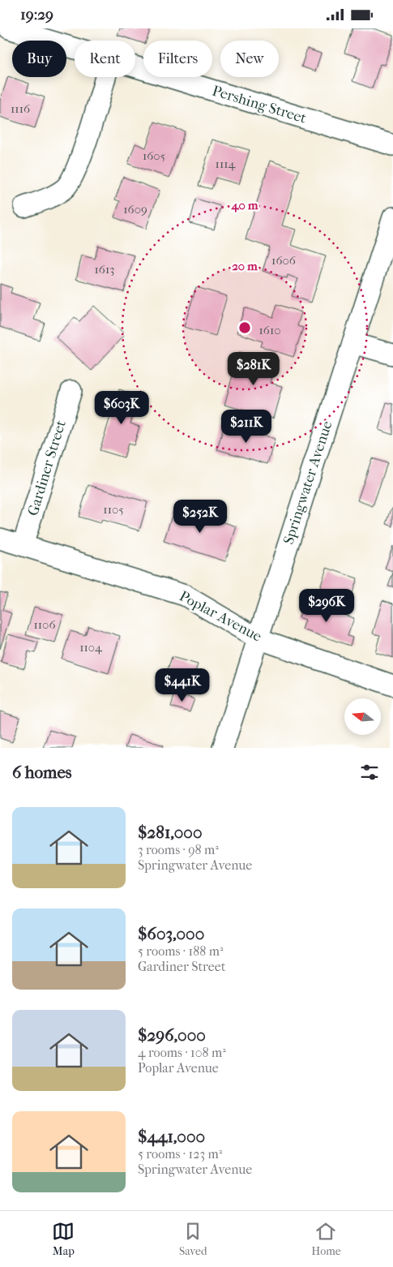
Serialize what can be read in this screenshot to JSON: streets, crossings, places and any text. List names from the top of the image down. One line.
{"streets":{"street":["Pershing Street","Gardiner Street","Springwater Avenue","Poplar Avenue"]},"crossings":[["Gardiner Street","Poplar Avenue"],["Springwater Avenue","Poplar Avenue"]],"house_numbers":["1116","1605","1114","1609","1606","1613","1610","1105","1106","1104"],"north":"left","page":{"status":"19:29","chip":["Buy","Rent","Filters","New"],"price":["$281K","$603K","$211K","$252K","$296K","$441K"],"heading":"6 homes","list":[{"name":"$281,000","note":"3 rooms · 98 m² · Springwater Avenue"},{"name":"$603,000","note":"5 rooms · 188 m² · Gardiner Street"},{"name":"$296,000","note":"4 rooms · 108 m² · Poplar Avenue"},{"name":"$441,000","note":"5 rooms · 123 m² · Springwater Avenue"}],"tabs":["Map","Saved","Home"]},"rings":["40 m","20 m"]}
